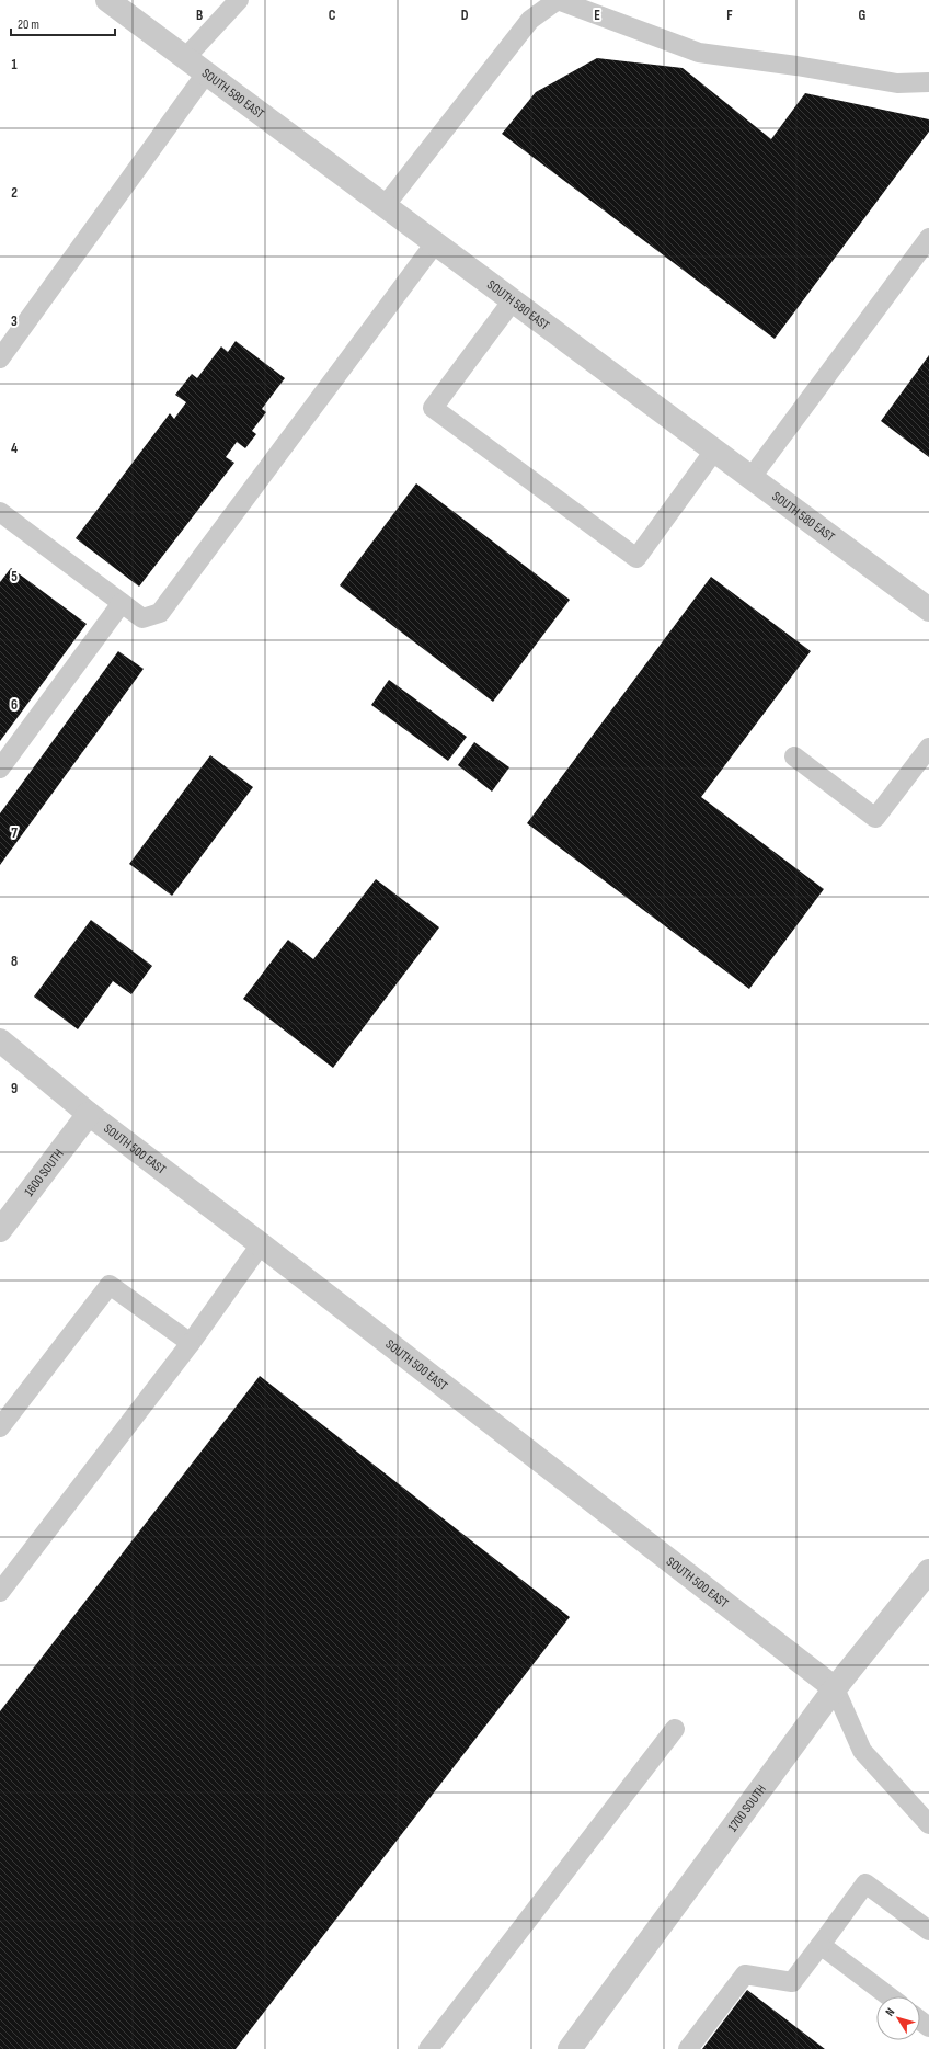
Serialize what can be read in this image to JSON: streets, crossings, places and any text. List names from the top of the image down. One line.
{"streets":{"street":["SOUTH 580 EAST","SOUTH 500 EAST","1600 SOUTH","1700 SOUTH"]},"crossings":[["SOUTH 500 EAST","1600 SOUTH"],["SOUTH 500 EAST","1700 SOUTH"]],"scale_bar":"20 m","north":"top left","grid":{"columns":["B","C","D","E","F","G"],"rows":["1","2","3","4","5","6","7","8","9"]}}
